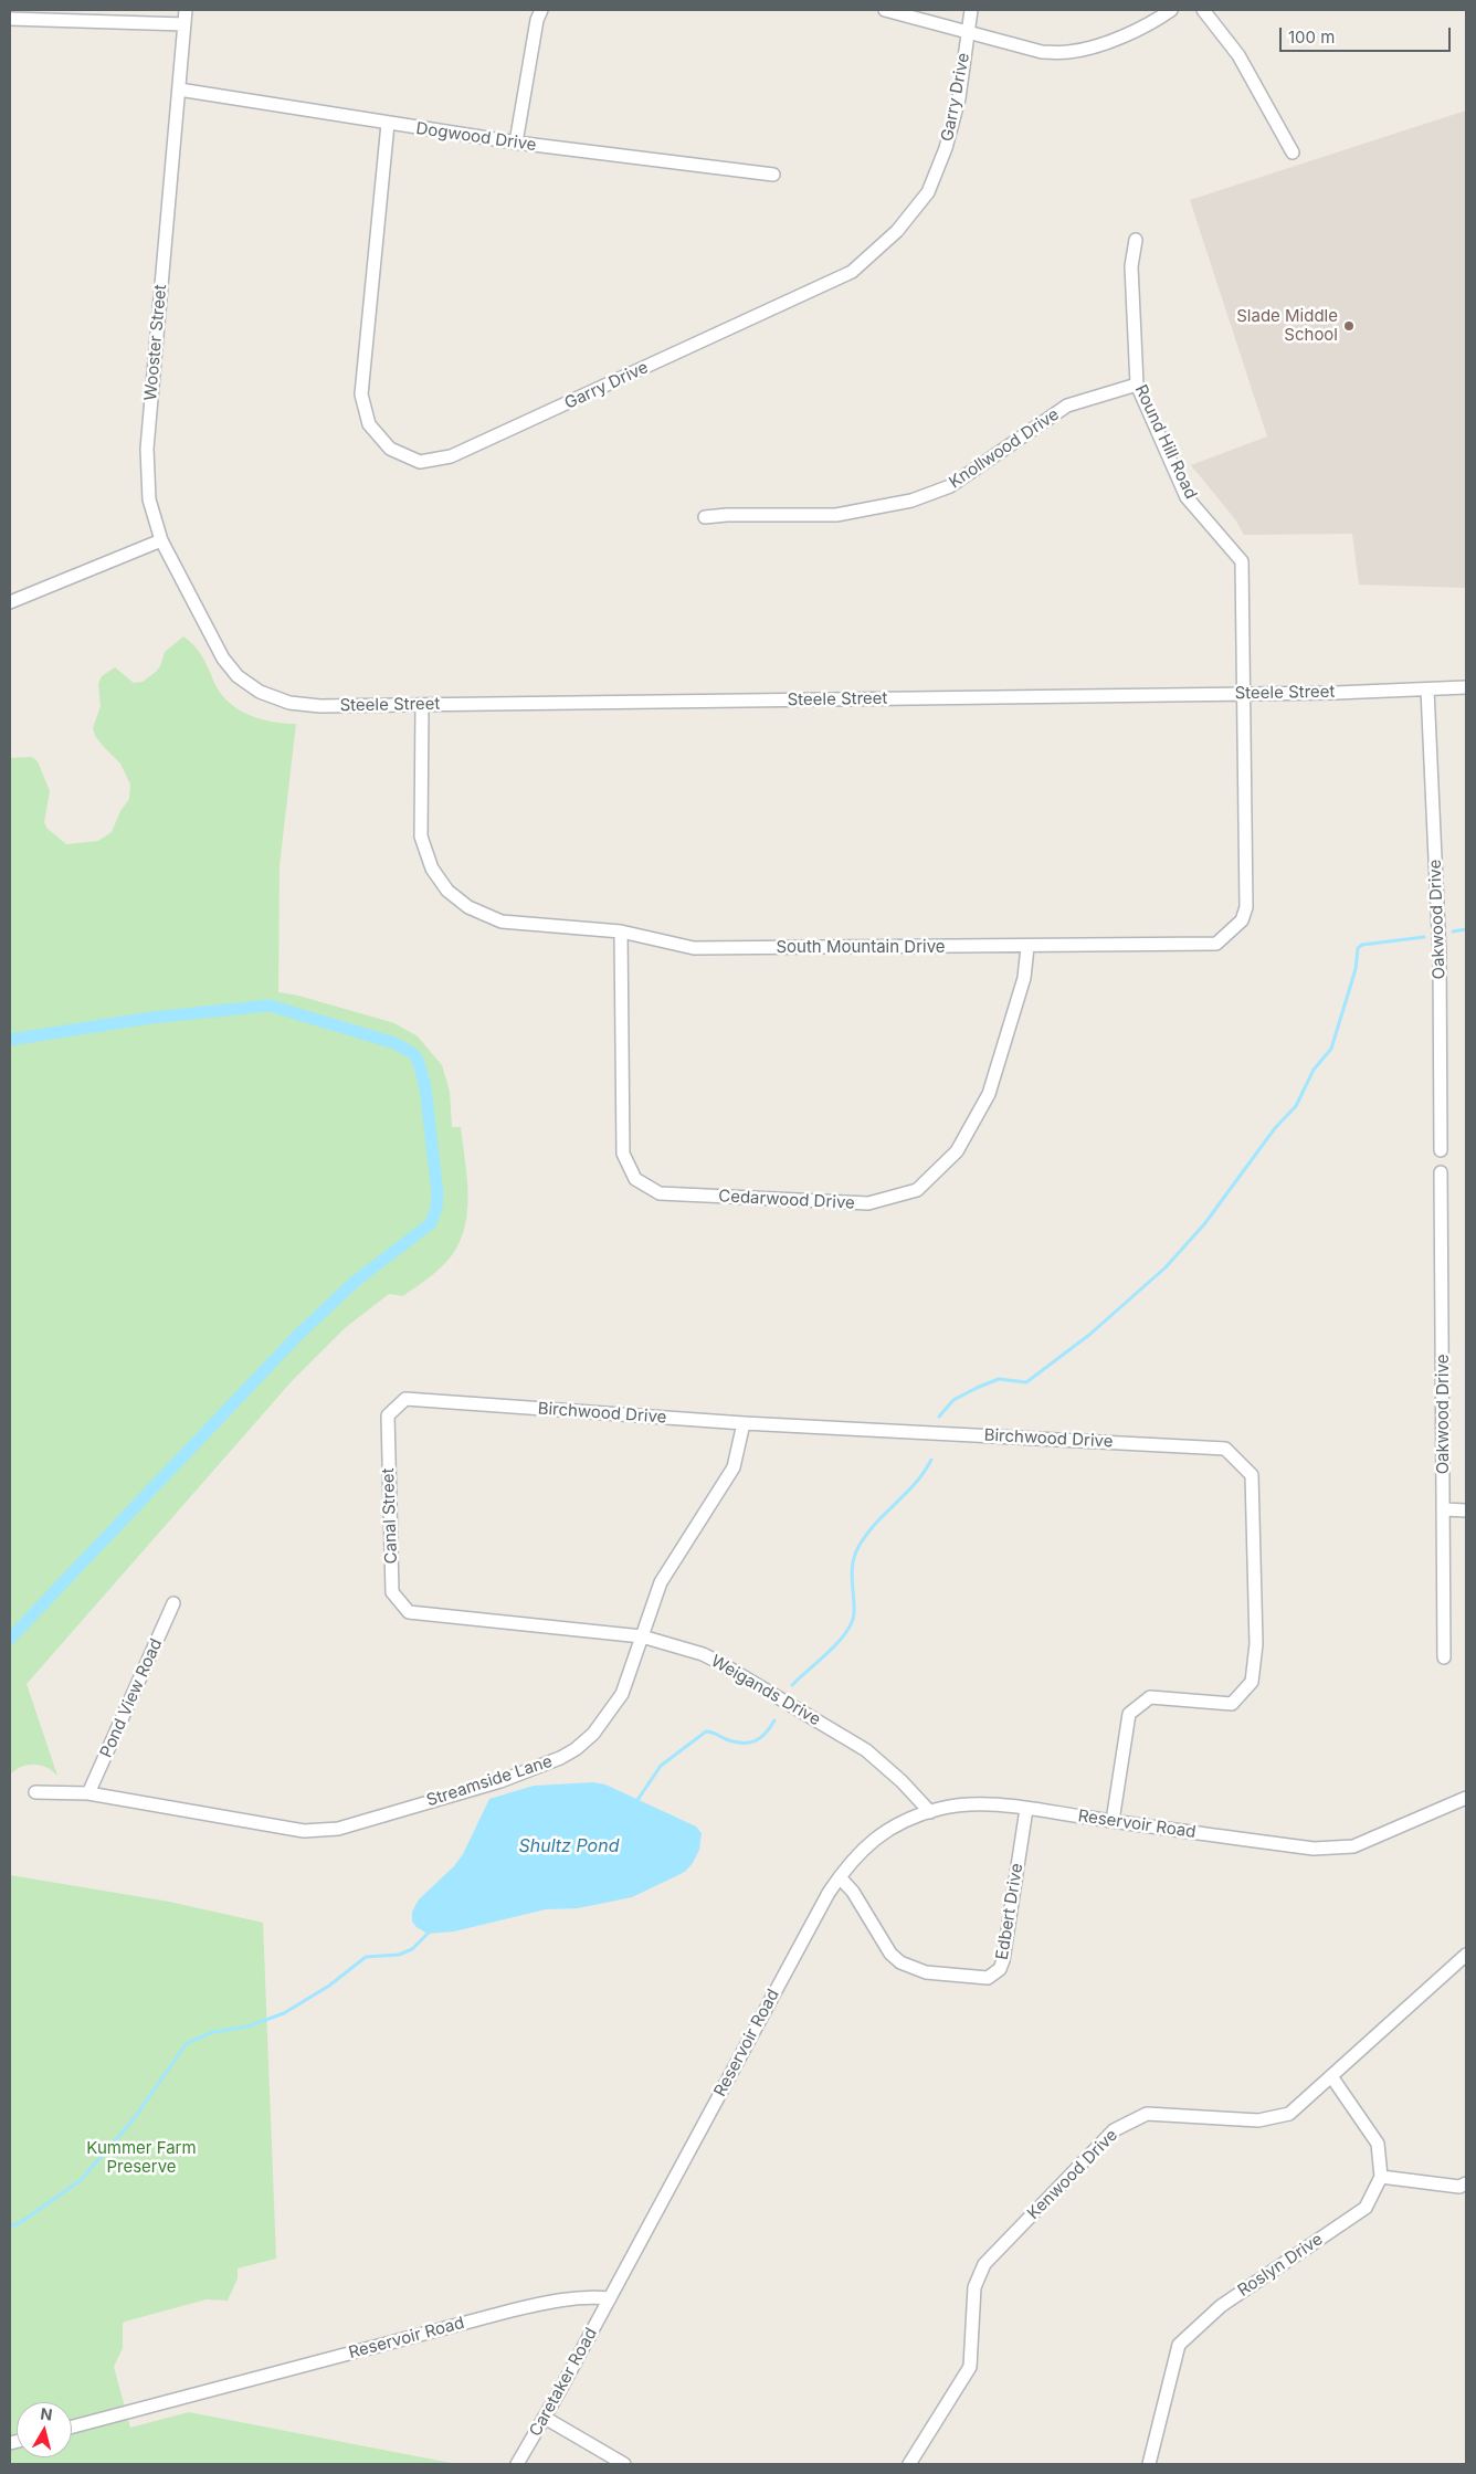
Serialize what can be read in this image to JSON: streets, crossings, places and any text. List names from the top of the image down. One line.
{"streets":{"street":["Garry Drive","Dogwood Drive","Wooster Street","Round Hill Road","Knollwood Drive","Steele Street","Oakwood Drive","South Mountain Drive","Cedarwood Drive","Birchwood Drive","Canal Street","Weigands Drive","Pond View Road","Streamside Lane","Reservoir Road","Edbert Drive","Kenwood Drive","Roslyn Drive","Caretaker Road"]},"crossings":[["Garry Drive","Dogwood Drive"],["Dogwood Drive","Wooster Street"],["Wooster Street","Steele Street"],["Round Hill Road","Knollwood Drive"],["Round Hill Road","Steele Street"],["Round Hill Road","South Mountain Drive"],["Steele Street","Oakwood Drive"],["Steele Street","South Mountain Drive"],["South Mountain Drive","Cedarwood Drive"],["Birchwood Drive","Canal Street"],["Birchwood Drive","Streamside Lane"],["Birchwood Drive","Reservoir Road"],["Canal Street","Weigands Drive"],["Weigands Drive","Streamside Lane"],["Weigands Drive","Reservoir Road"],["Pond View Road","Streamside Lane"],["Reservoir Road","Edbert Drive"],["Reservoir Road","Caretaker Road"]],"water":["Shultz Pond"],"parks":["Kummer Farm Preserve"],"places":["Slade Middle School"],"scale_bar":"100 m","north":"top"}
